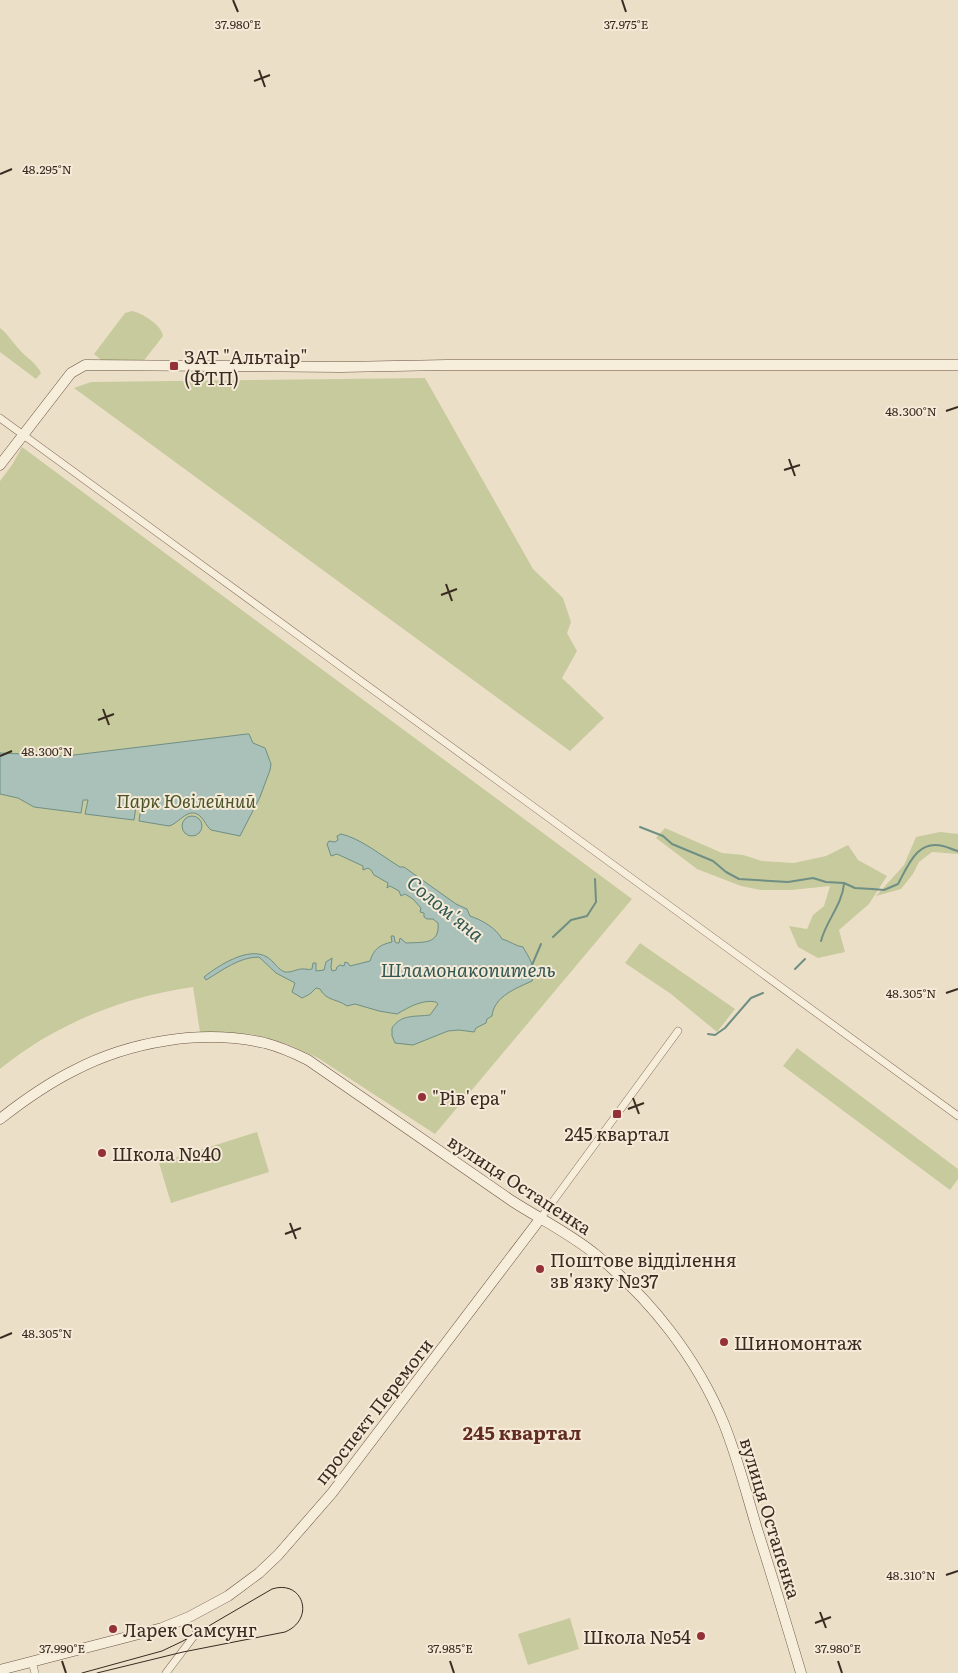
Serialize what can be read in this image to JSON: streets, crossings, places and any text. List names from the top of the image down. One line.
{"streets":{"street":["вулиця Остапенка","проспект Перемоги"]},"crossings":[["вулиця Остапенка","проспект Перемоги"]],"districts":["245 квартал"],"water":["Солом'яна","Шламонакопитель"],"parks":["Парк Ювілейний"],"places":{"transit":["ЗАТ \"Альтаір\" (ФТП)","245 квартал"],"other":["\"Рів'єра\"","Школа №40","Поштове відділення зв'язку №37","Шиномонтаж","Ларек Самсунг","Школа №54"]},"coordinates":["37.980°E","37.975°E","48.295°N","48.300°N","48.305°N","48.310°N","37.990°E","37.985°E"]}
